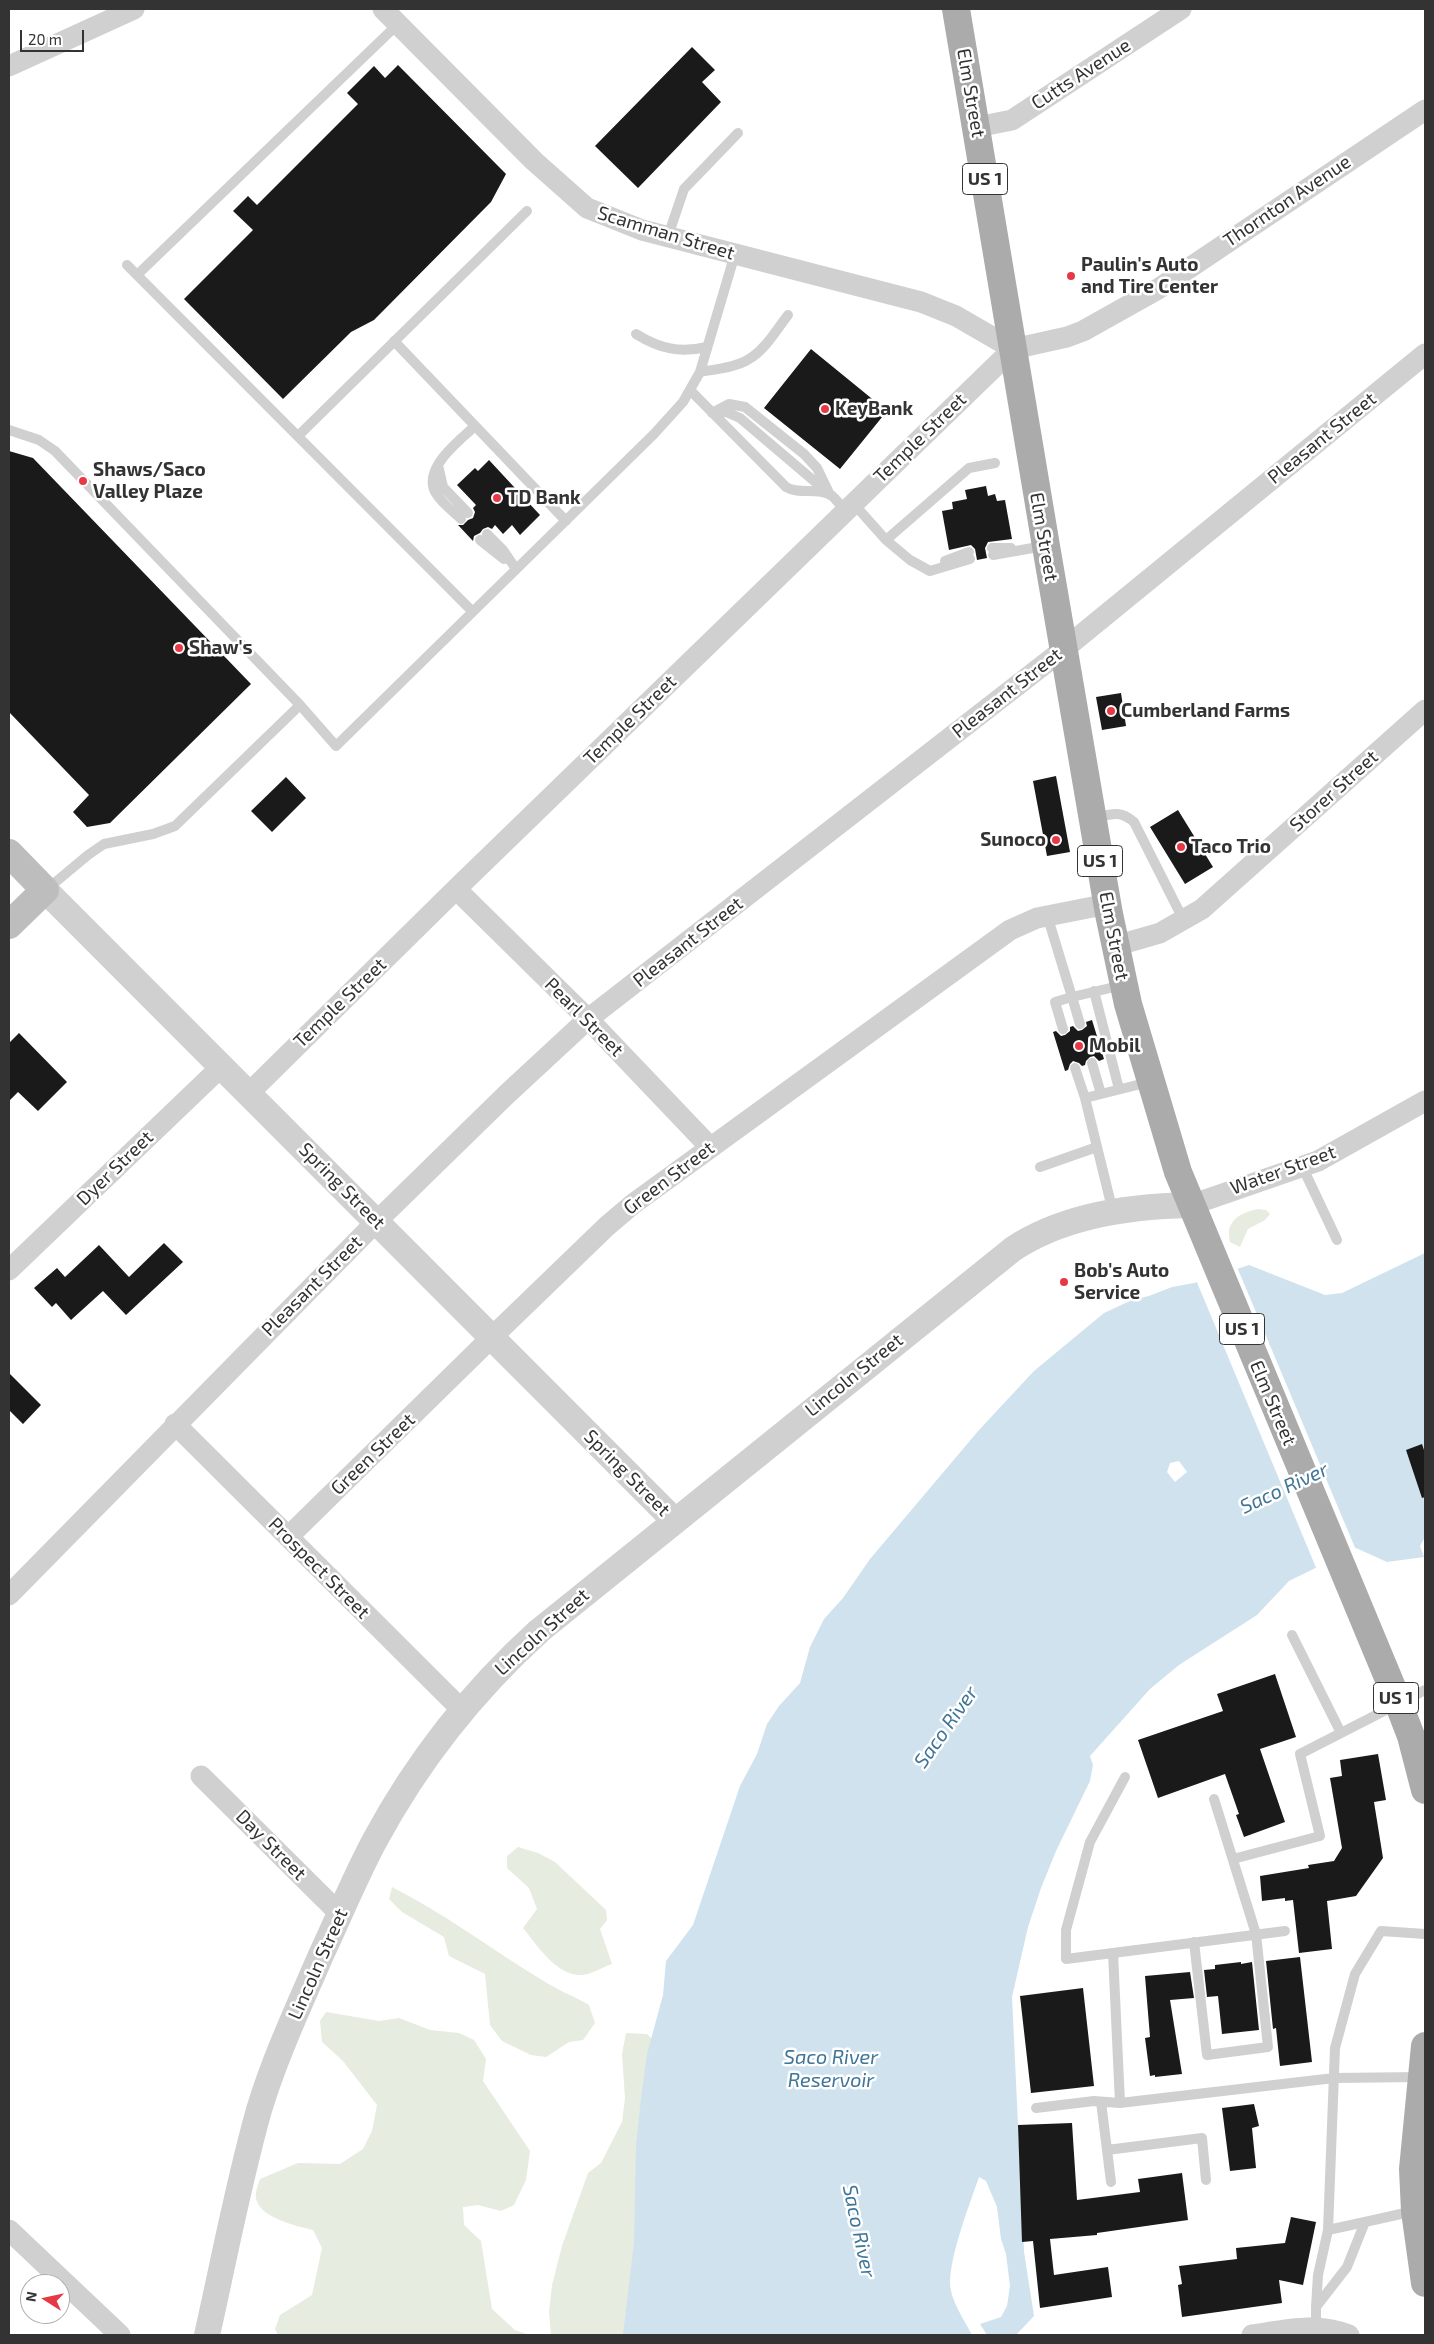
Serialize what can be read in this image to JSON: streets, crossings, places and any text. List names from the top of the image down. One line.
{"streets":{"main road":["Elm Street","US 1","Spring Street"],"street":["Cutts Avenue","Thornton Avenue","Scamman Street","Temple Street","Pleasant Street","Storer Street","Pearl Street","Dyer Street","Water Street","Green Street","Lincoln Street","Prospect Street","Day Street"]},"crossings":[["Cutts Avenue","Elm Street"],["Elm Street","Thornton Avenue"],["Elm Street","Scamman Street"],["Elm Street","Temple Street"],["Elm Street","Pleasant Street"],["Elm Street","Storer Street"],["Elm Street","Water Street"],["Elm Street","Green Street"],["Elm Street","Lincoln Street"],["Thornton Avenue","Scamman Street"],["Thornton Avenue","Temple Street"],["Scamman Street","Temple Street"],["Temple Street","Pearl Street"],["Temple Street","Spring Street"],["Pleasant Street","Pearl Street"],["Pleasant Street","Spring Street"],["Pleasant Street","Prospect Street"],["Pearl Street","Green Street"],["Dyer Street","Spring Street"],["Water Street","Lincoln Street"],["Green Street","Spring Street"],["Green Street","Prospect Street"],["Spring Street","Lincoln Street"],["Lincoln Street","Prospect Street"],["Lincoln Street","Day Street"]],"water":["Saco River","Saco River Reservoir"],"places":["Paulin's Auto and Tire Center","KeyBank","Shaws/Saco Valley Plaze","TD Bank","Shaw's","Cumberland Farms","Sunoco","Taco Trio","Mobil","Bob's Auto Service"],"scale_bar":"20 m","north":"left"}
